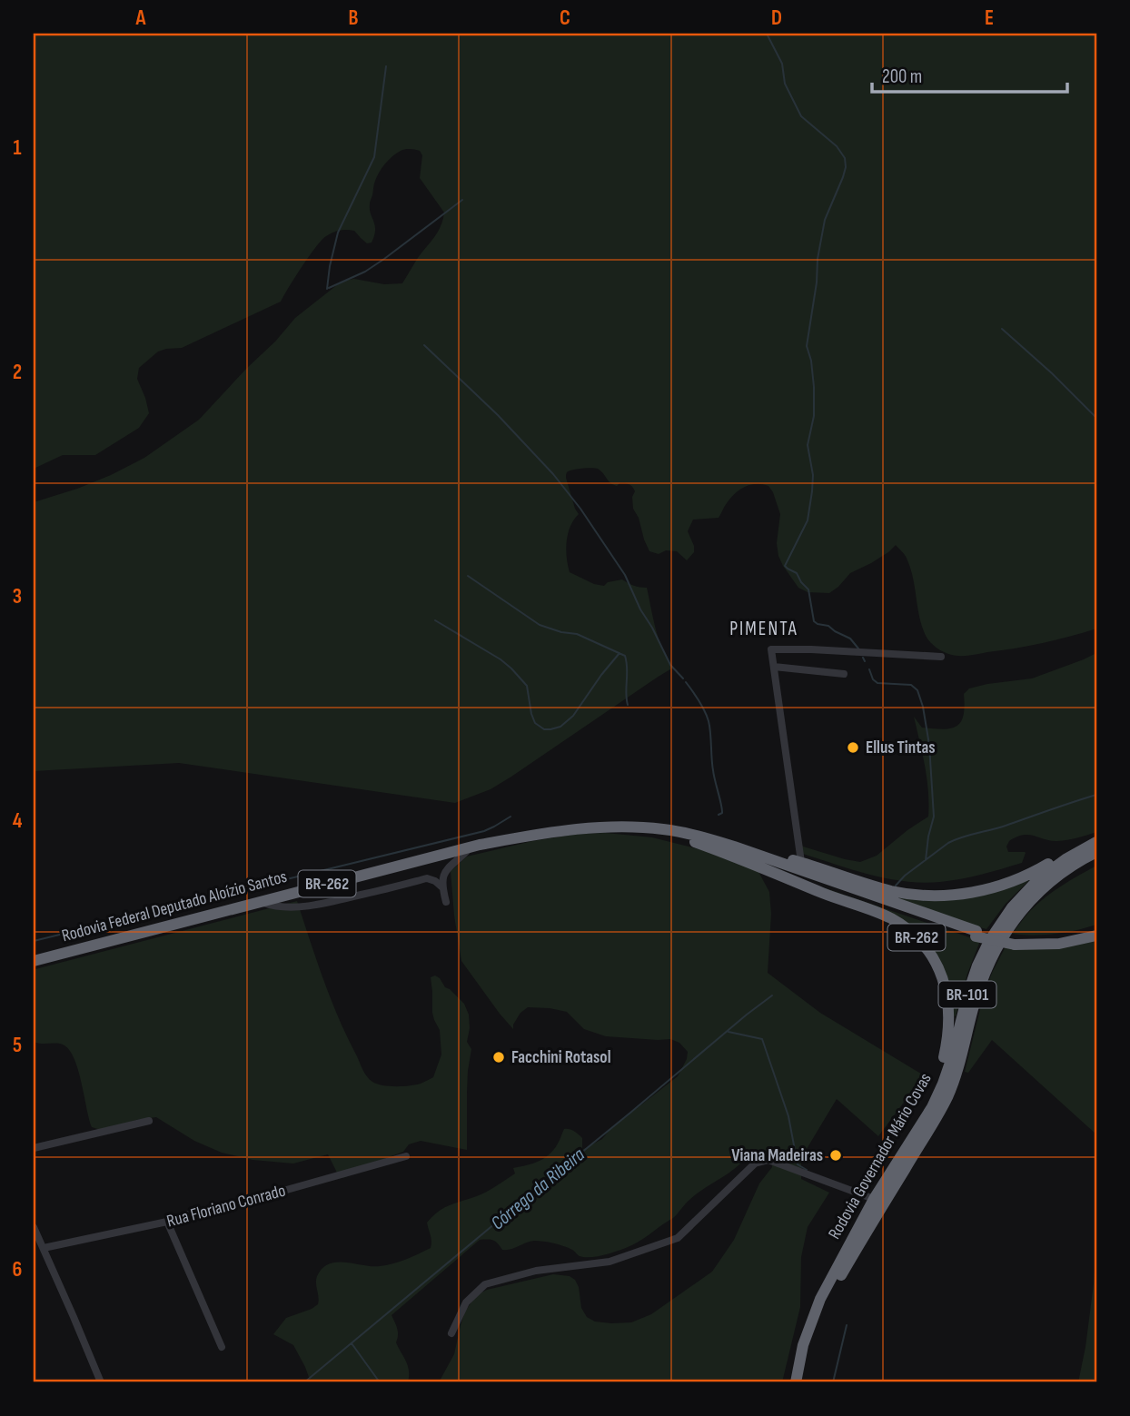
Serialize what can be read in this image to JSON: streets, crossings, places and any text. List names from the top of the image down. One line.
{"streets":{"highway":["BR-262","Rodovia Federal Deputado Aloízio Santos","BR-101","Rodovia Governador Mário Covas"],"street":["Rua Floriano Conrado"]},"crossings":[["BR-262","Rodovia Federal Deputado Aloízio Santos"],["BR-262","Rodovia Governador Mário Covas"]],"districts":["PIMENTA"],"water":["Córrego da Ribeira"],"places":["Ellus Tintas","Facchini Rotasol","Viana Madeiras"],"scale_bar":"200 m","grid":{"columns":["A","B","C","D","E"],"rows":["1","2","3","4","5","6"]}}
